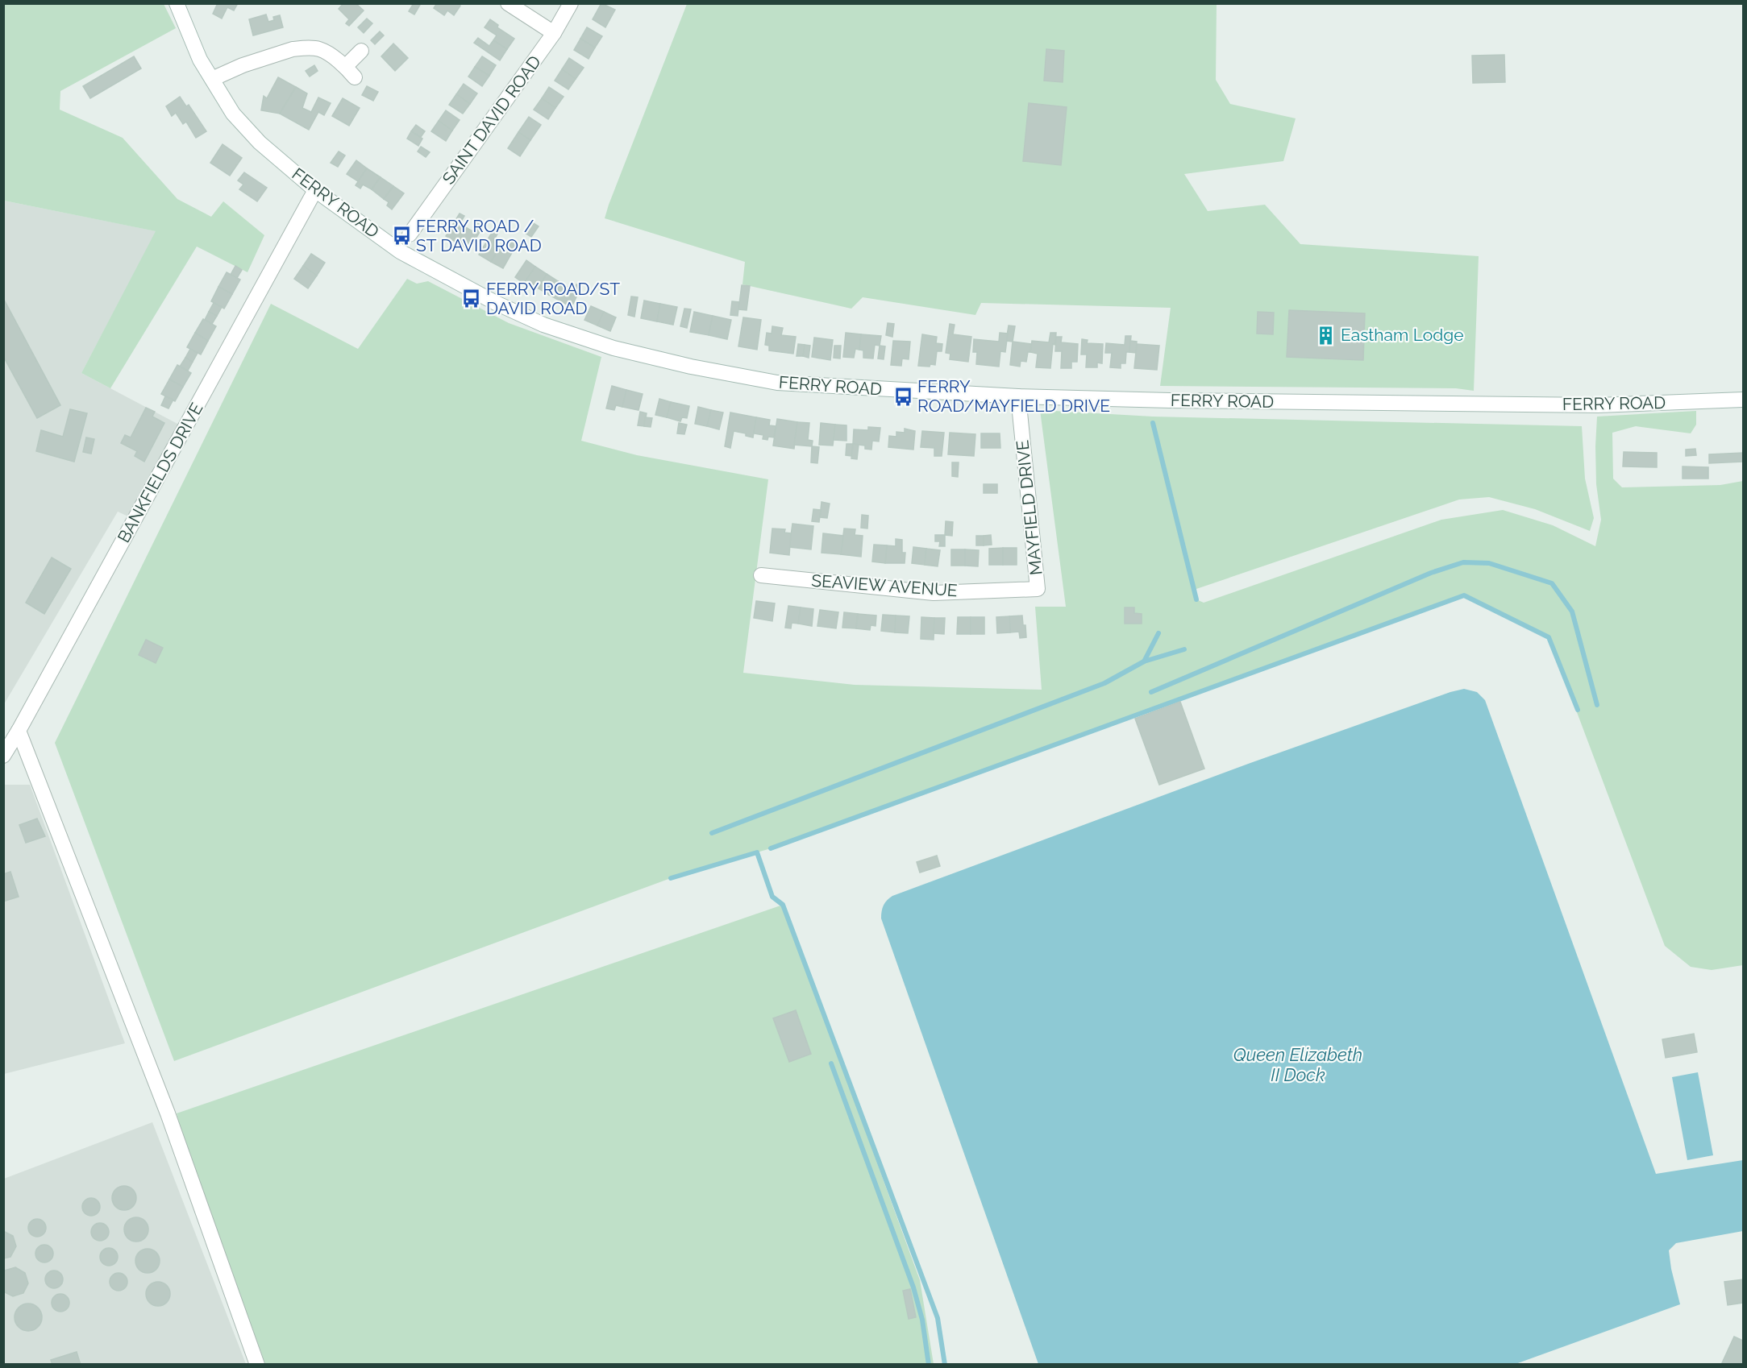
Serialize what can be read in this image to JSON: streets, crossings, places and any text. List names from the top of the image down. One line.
{"streets":{"street":["SAINT DAVID ROAD","FERRY ROAD","BANKFIELDS DRIVE","MAYFIELD DRIVE","SEAVIEW AVENUE"]},"crossings":[["FERRY ROAD","BANKFIELDS DRIVE"],["FERRY ROAD","MAYFIELD DRIVE"],["MAYFIELD DRIVE","SEAVIEW AVENUE"]],"water":["Queen Elizabeth II Dock"],"places":{"bus stop":["FERRY ROAD / ST DAVID ROAD","FERRY ROAD/ST DAVID ROAD","FERRY ROAD/MAYFIELD DRIVE"],"building":["Eastham Lodge"]}}
